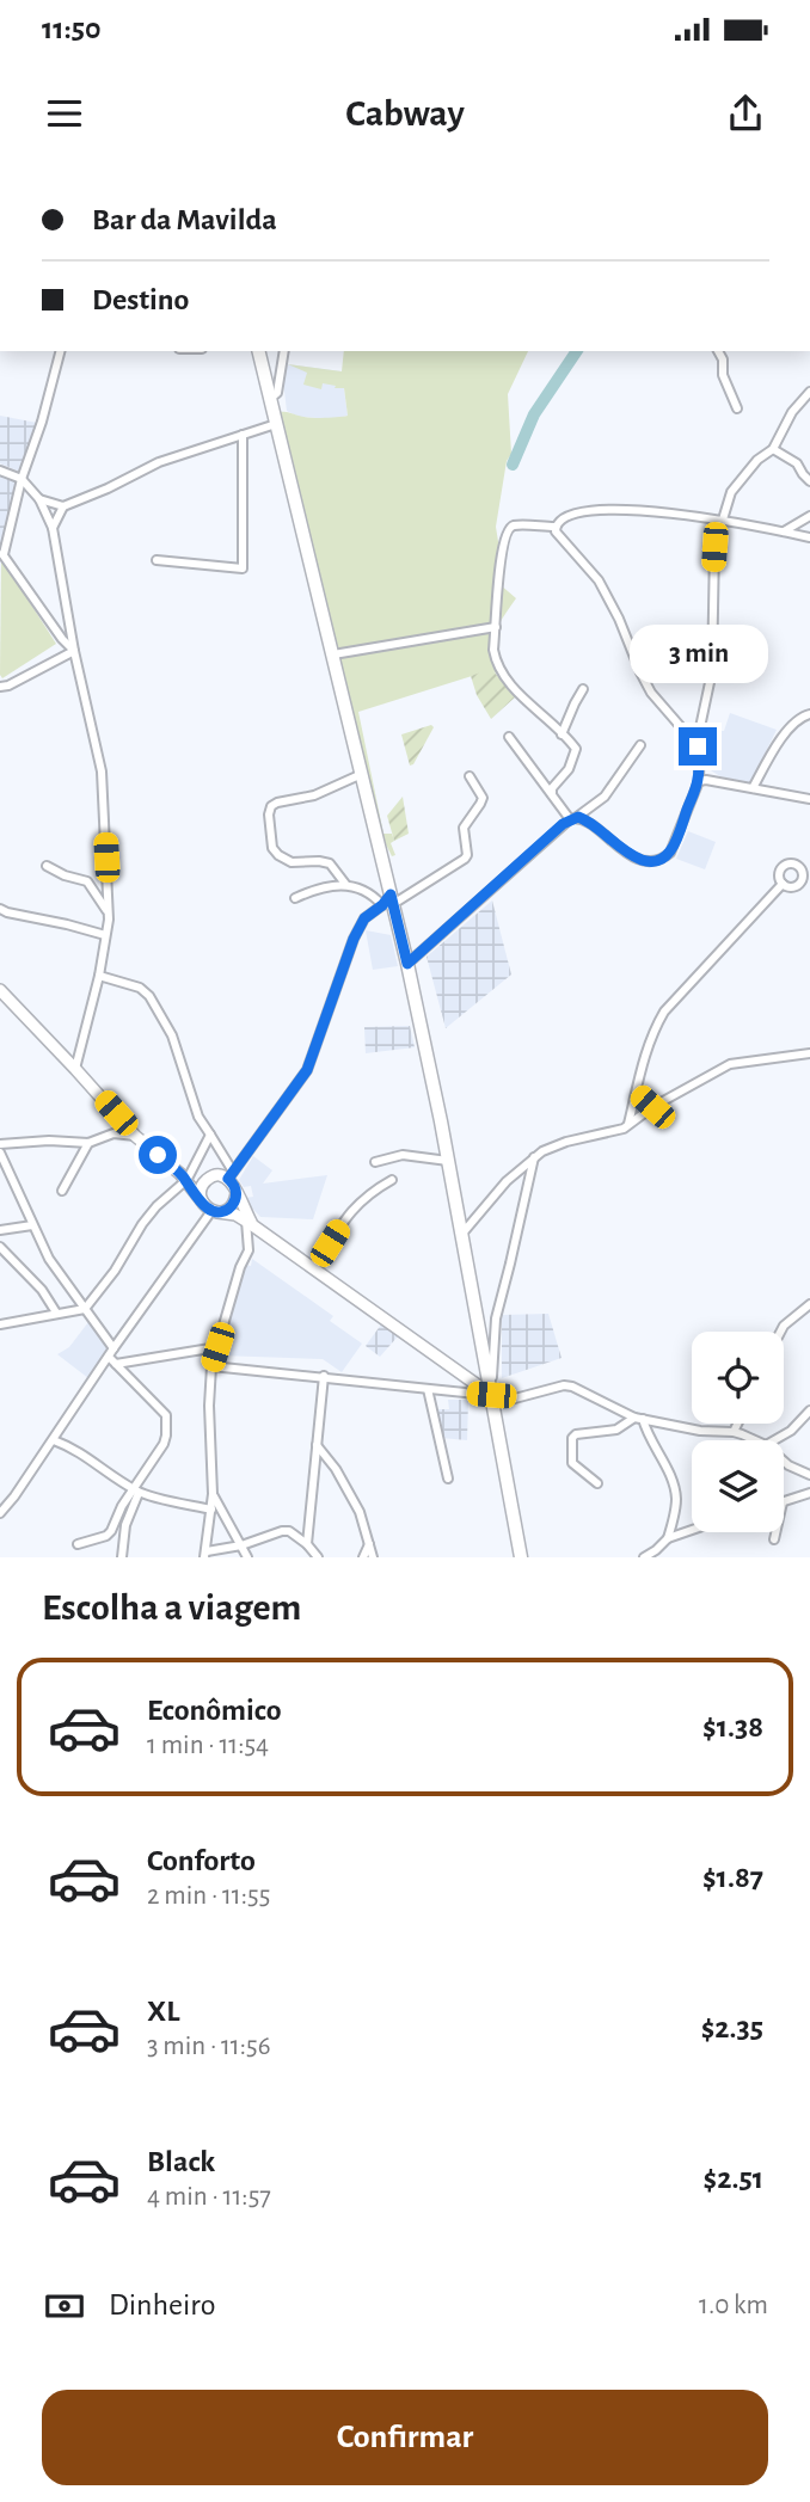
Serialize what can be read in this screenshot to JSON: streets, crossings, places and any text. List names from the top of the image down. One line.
{"page":{"status":"11:50","header":"Cabway","banner":["Bar da Mavilda","Destino"],"bubble":"3 min","heading":"Escolha a viagem","list":[{"name":"Econômico","note":"1 min · 11:54","value":"$1.38"},{"name":"Conforto","note":"2 min · 11:55","value":"$1.87"},{"name":"XL","note":"3 min · 11:56","value":"$2.35"},{"name":"Black","note":"4 min · 11:57","value":"$2.51"}],"pay":["Dinheiro","1.0 km"],"buttons":"Confirmar"}}
